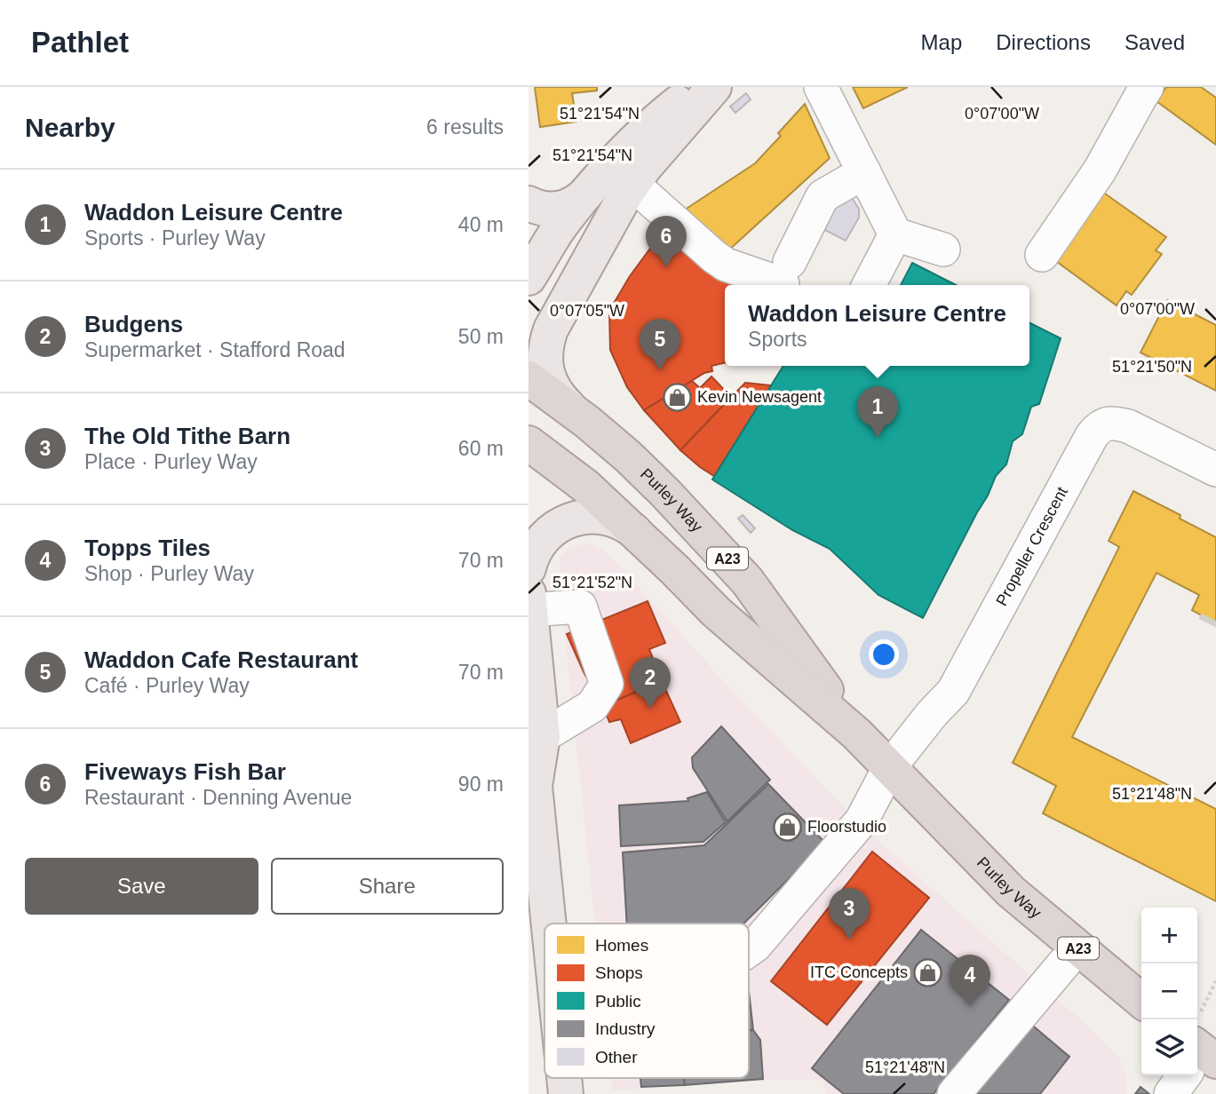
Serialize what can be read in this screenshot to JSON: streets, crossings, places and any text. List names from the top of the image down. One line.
{"streets":{"highway":["Purley Way","A23"],"street":["Propeller Crescent"]},"crossings":[["Purley Way","Propeller Crescent"]],"places":{"shop":["Kevin Newsagent","Floorstudio","ITC Concepts"]},"legend":["Homes","Shops","Public","Industry","Other"],"page":{"header":"Pathlet","nav":["Map","Directions","Saved"],"heading":["Nearby","6 results"],"list":[{"mark":"1","name":"Waddon Leisure Centre","note":"Sports · Purley Way","value":"40 m"},{"mark":"2","name":"Budgens","note":"Supermarket · Stafford Road","value":"50 m"},{"mark":"3","name":"The Old Tithe Barn","note":"Place · Purley Way","value":"60 m"},{"mark":"4","name":"Topps Tiles","note":"Shop · Purley Way","value":"70 m"},{"mark":"5","name":"Waddon Cafe Restaurant","note":"Café · Purley Way","value":"70 m"},{"mark":"6","name":"Fiveways Fish Bar","note":"Restaurant · Denning Avenue","value":"90 m"}],"pins":["6","5","1","2","3","4"],"popup":["Waddon Leisure Centre","Sports"],"buttons":["Save","Share"],"map_buttons":["+","−"]},"coordinates":["51°21'54\"N","0°07'00\"W","0°07'05\"W","51°21'50\"N","51°21'52\"N","51°21'48\"N"]}
